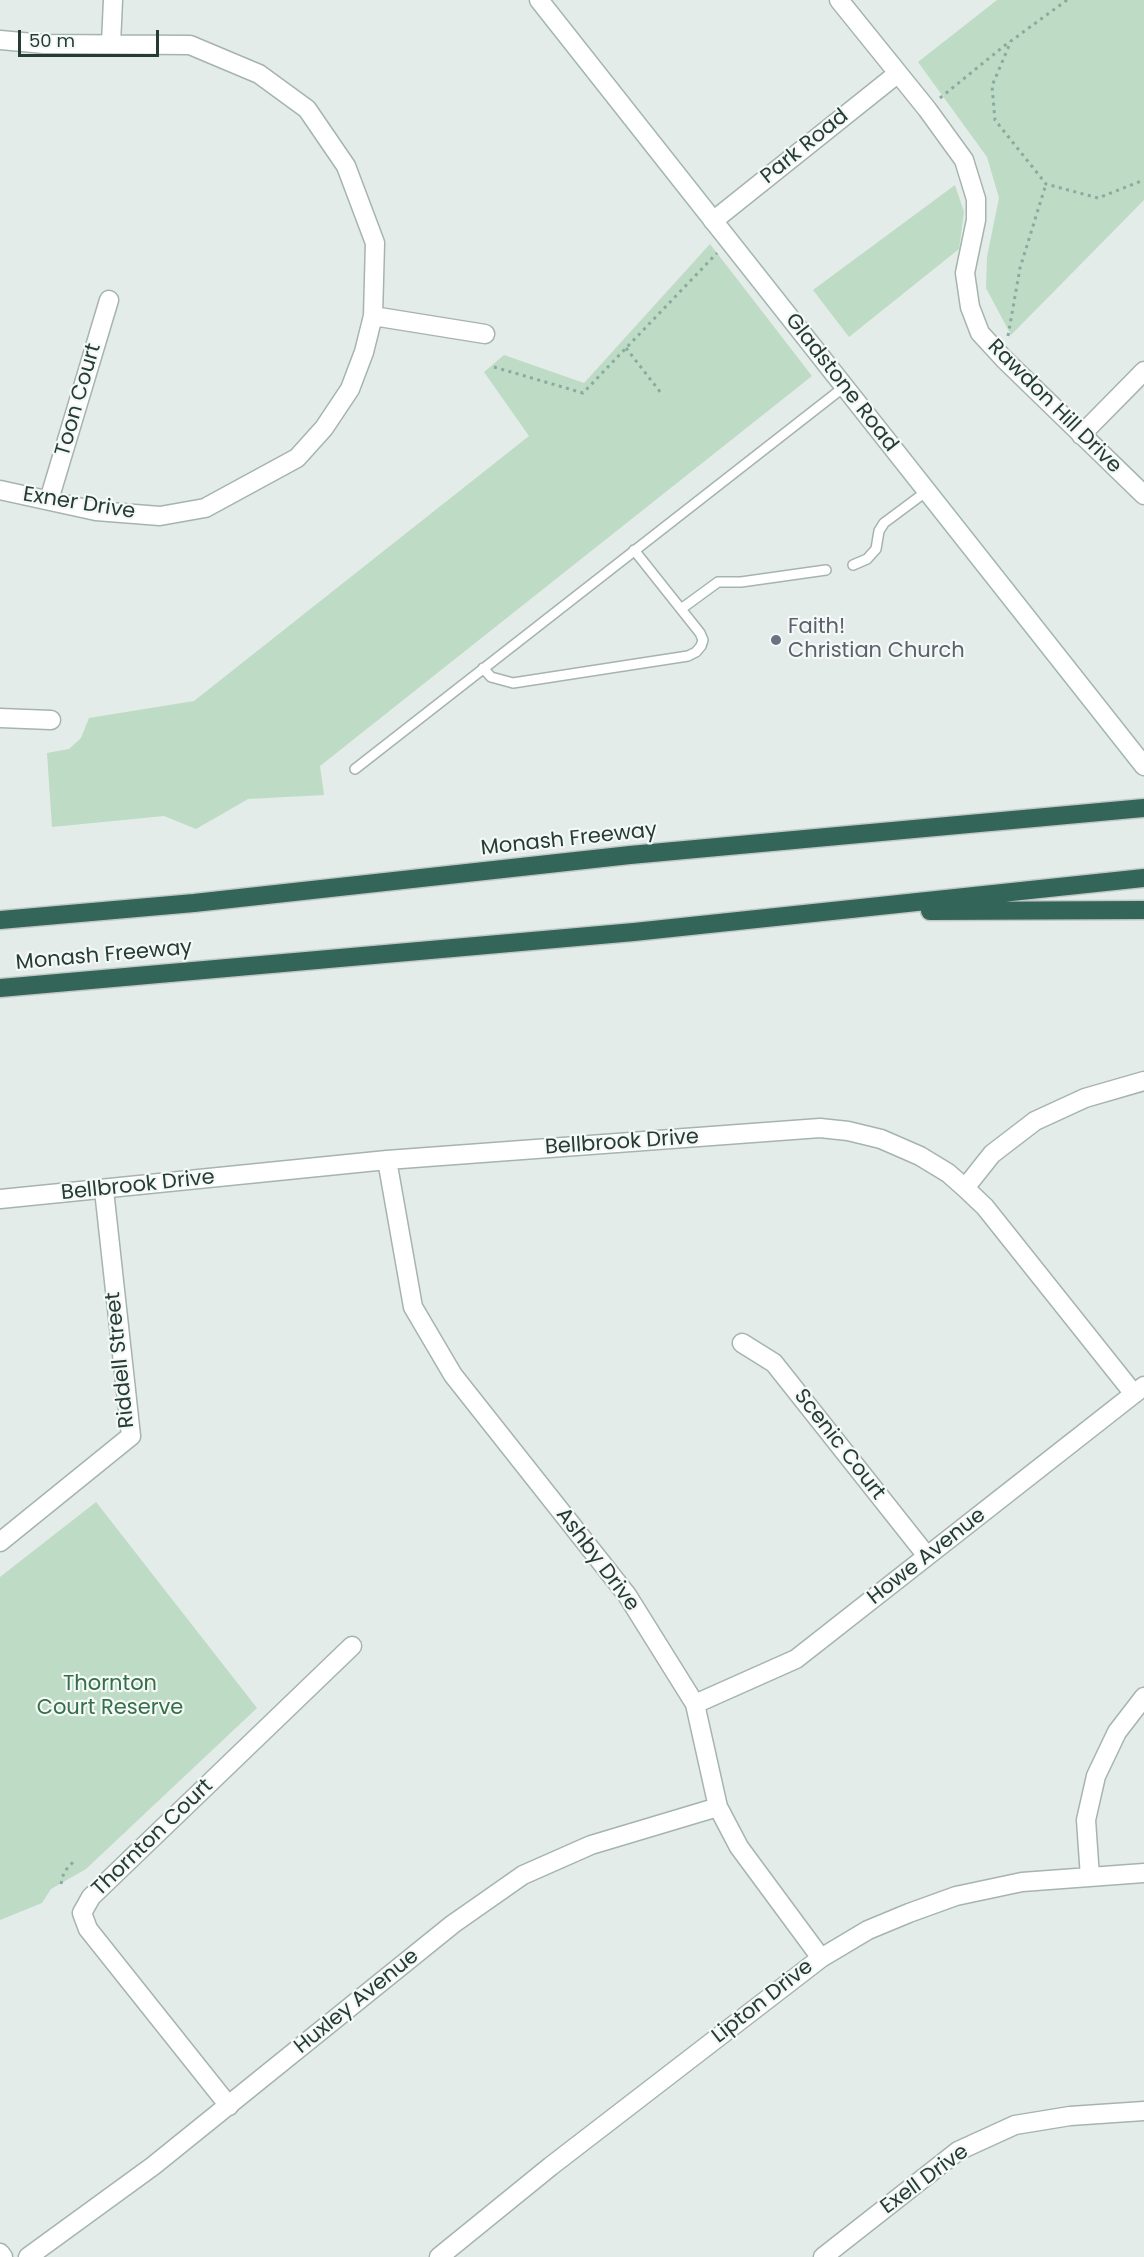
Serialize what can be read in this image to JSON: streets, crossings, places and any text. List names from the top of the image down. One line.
{"streets":{"highway":["Monash Freeway"],"street":["Park Road","Gladstone Road","Toon Court","Rawdon Hill Drive","Exner Drive","Bellbrook Drive","Riddell Street","Scenic Court","Howe Avenue","Ashby Drive","Thornton Court","Huxley Avenue","Lipton Drive","Exell Drive"]},"crossings":[["Park Road","Gladstone Road"],["Park Road","Rawdon Hill Drive"],["Toon Court","Exner Drive"],["Bellbrook Drive","Riddell Street"],["Bellbrook Drive","Howe Avenue"],["Bellbrook Drive","Ashby Drive"],["Scenic Court","Howe Avenue"],["Howe Avenue","Ashby Drive"],["Ashby Drive","Huxley Avenue"],["Ashby Drive","Lipton Drive"],["Thornton Court","Huxley Avenue"]],"parks":["Thornton Court Reserve"],"places":["Faith! Christian Church"],"scale_bar":"50 m"}
